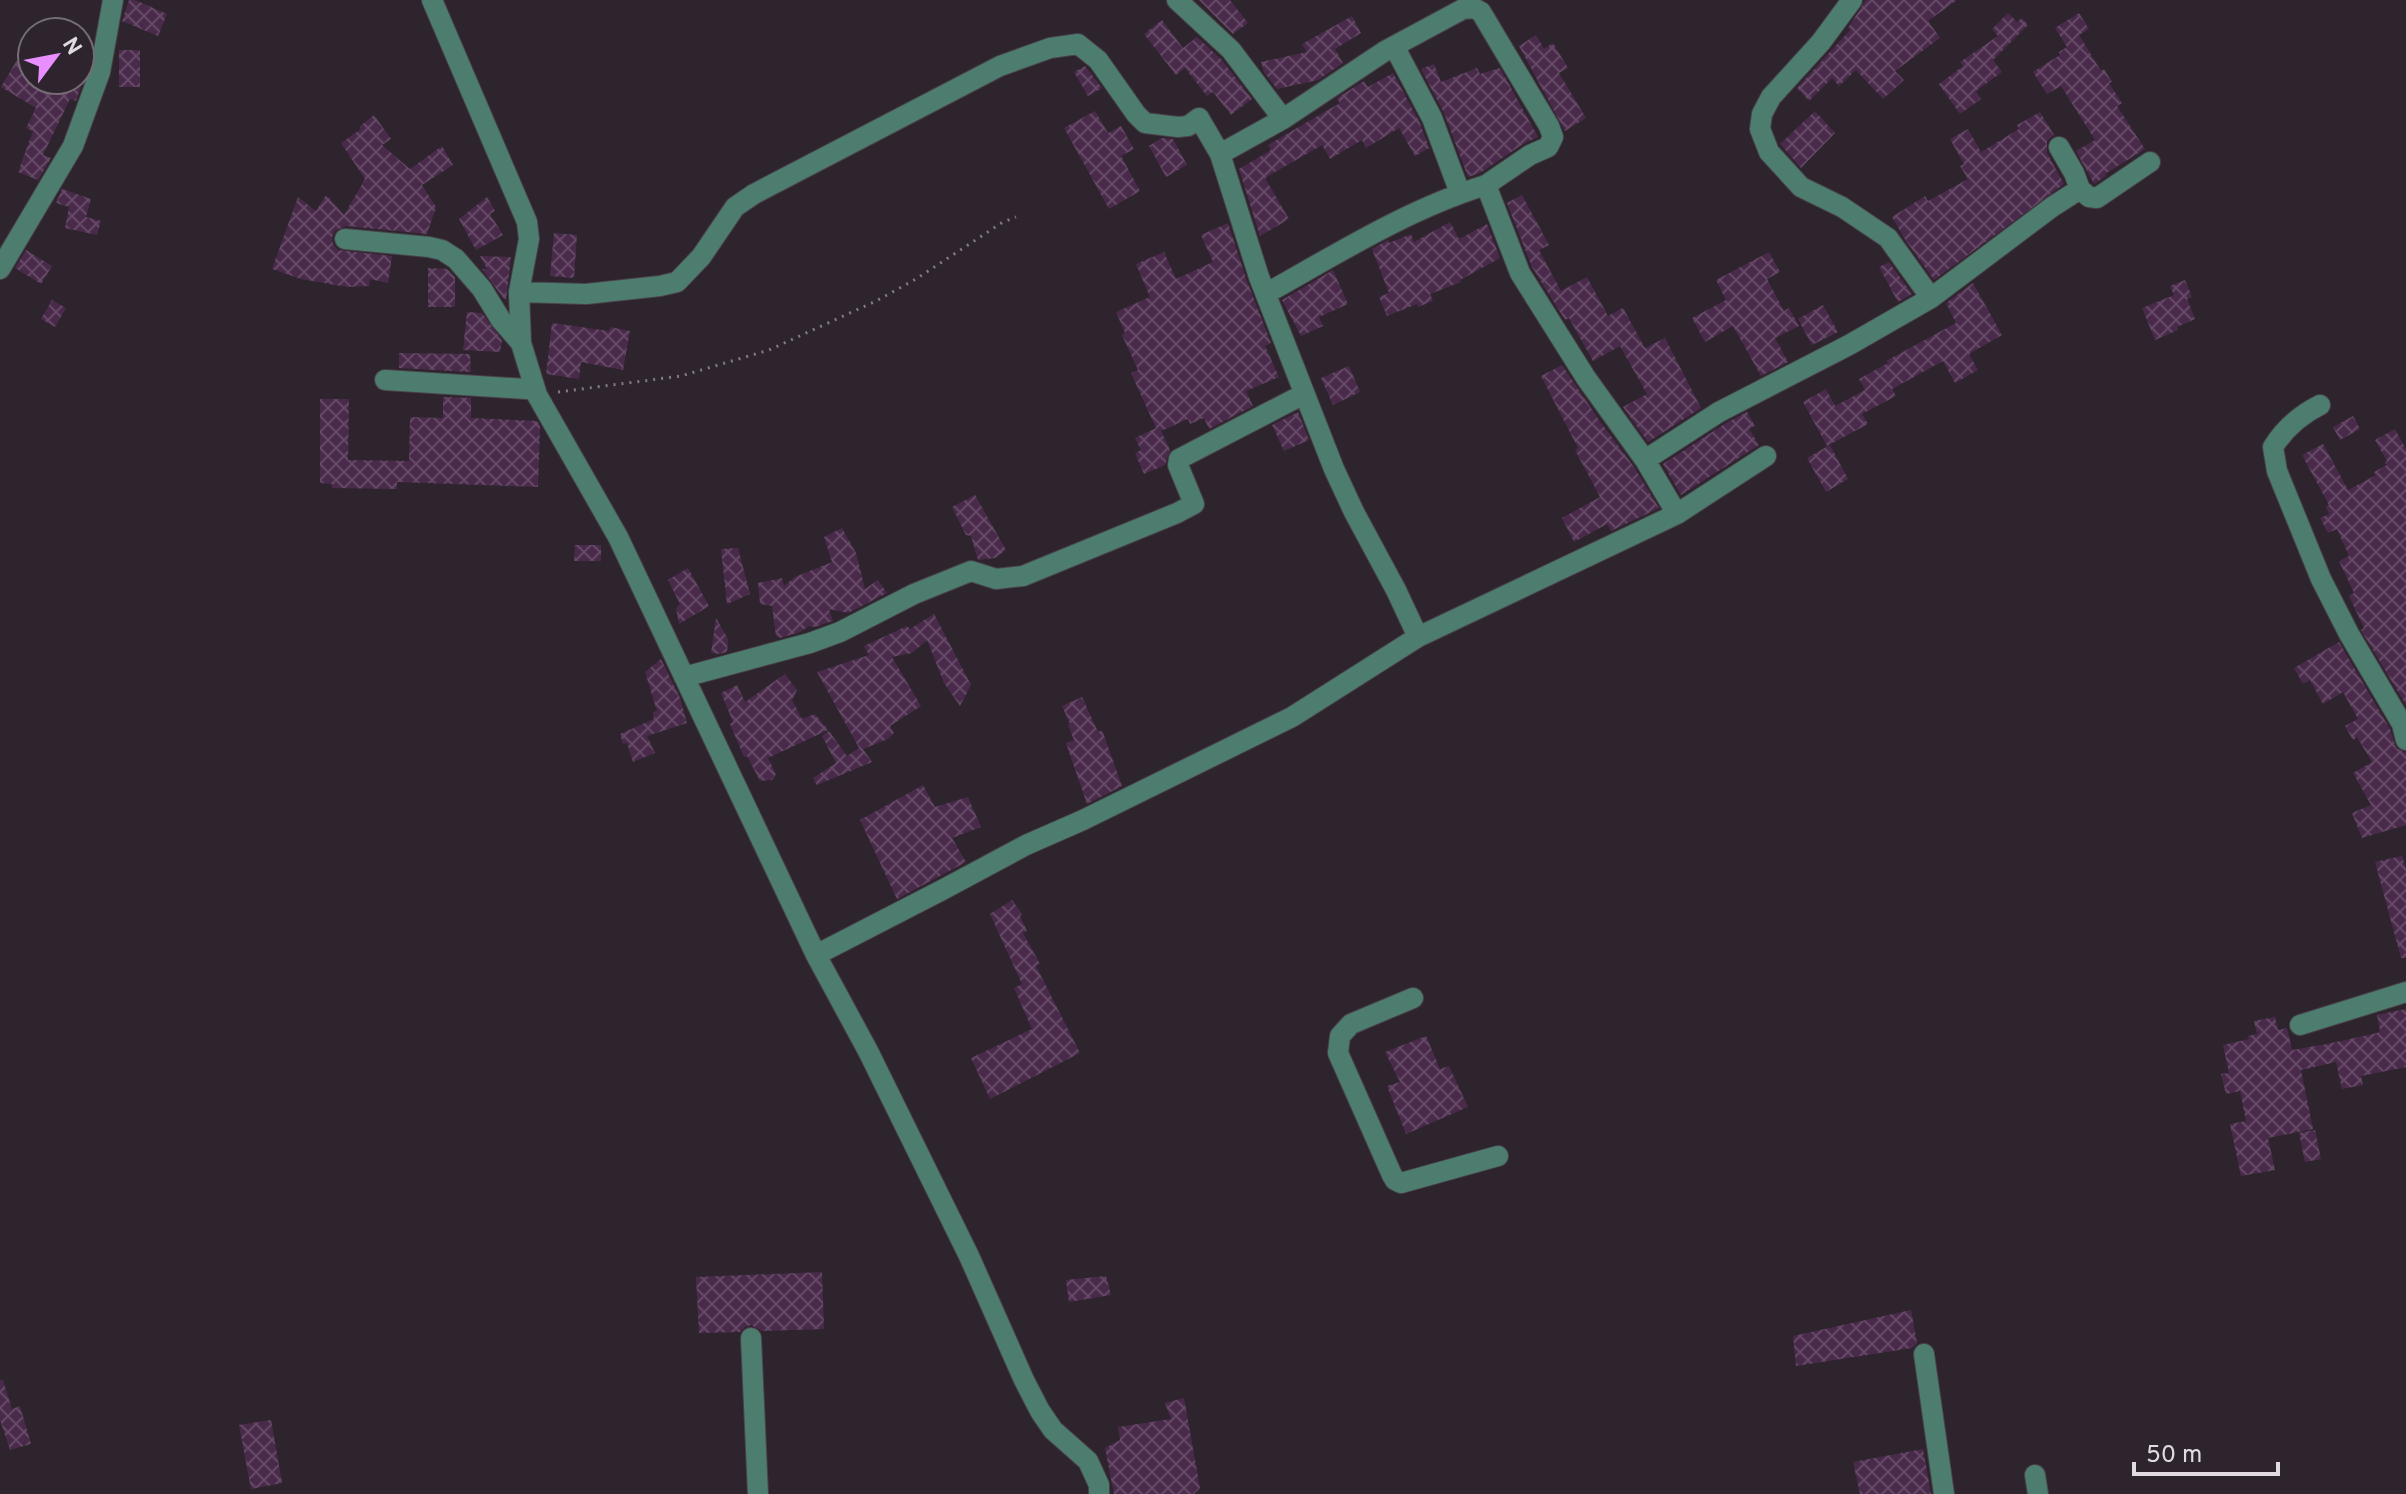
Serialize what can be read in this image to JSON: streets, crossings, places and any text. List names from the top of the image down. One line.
{"scale_bar":"50 m","north":"top right"}
